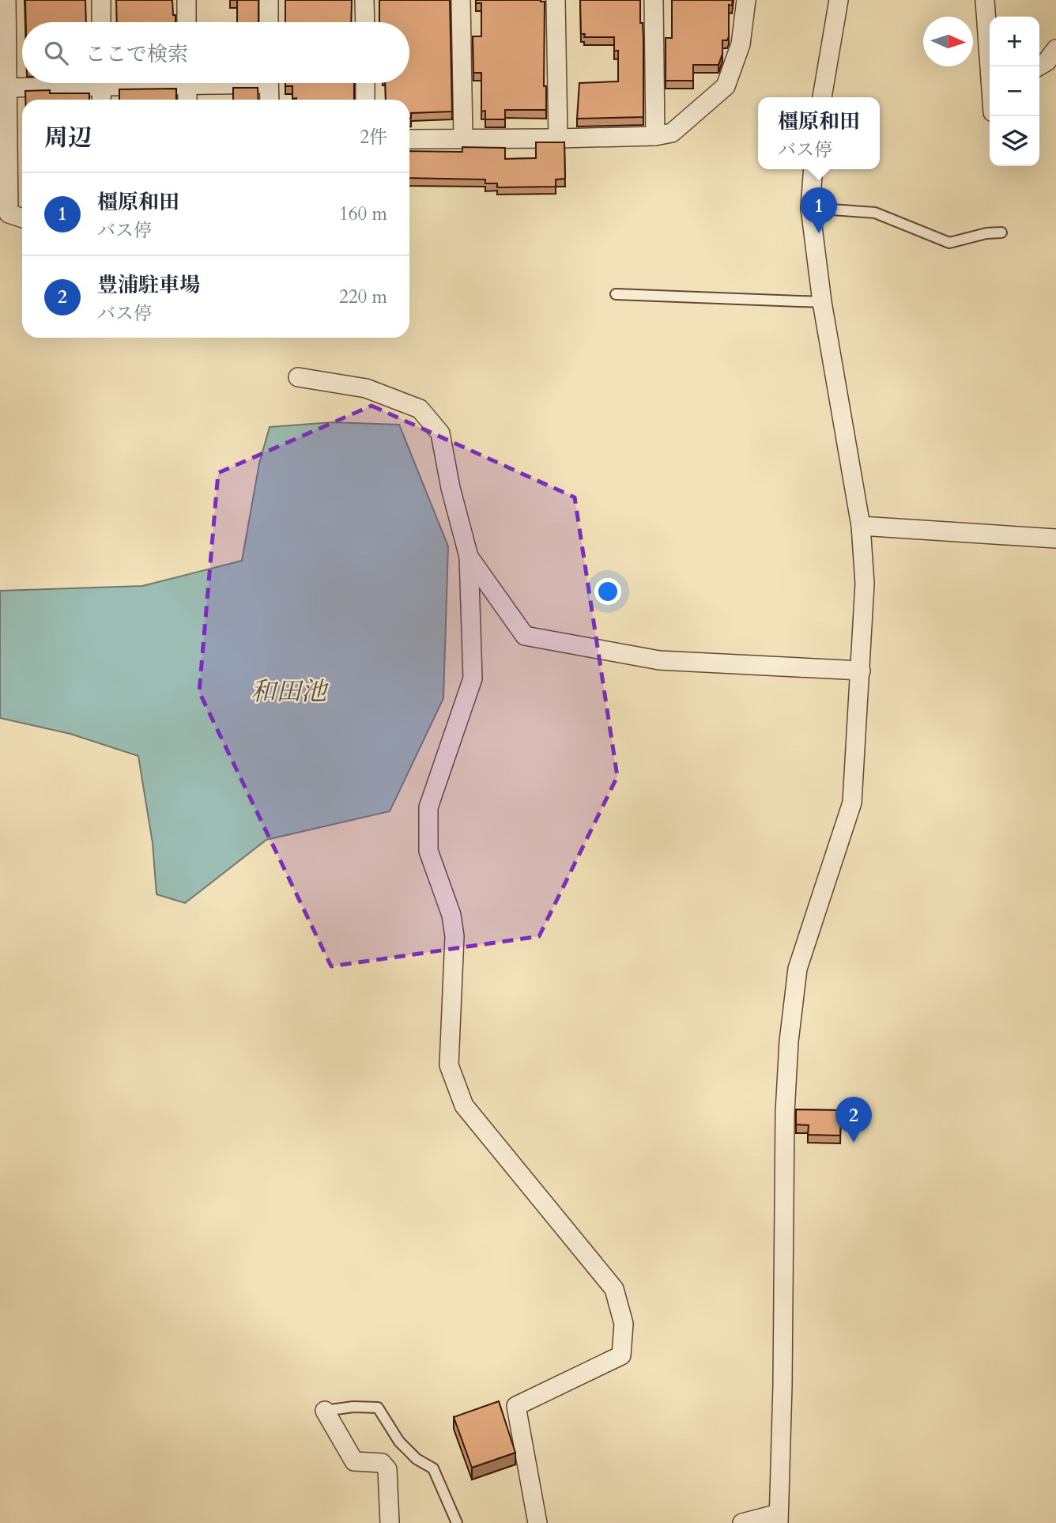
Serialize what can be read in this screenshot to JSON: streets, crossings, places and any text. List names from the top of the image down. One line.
{"water":["和田池"],"north":"right","page":{"map_buttons":["+","−"],"search":"ここで検索","popup":["橿原和田","バス停"],"heading":["周辺","2件"],"list":[{"mark":"1","name":"橿原和田","note":"バス停","value":"160 m"},{"mark":"2","name":"豊浦駐車場","note":"バス停","value":"220 m"}],"pins":["1","2"]}}
